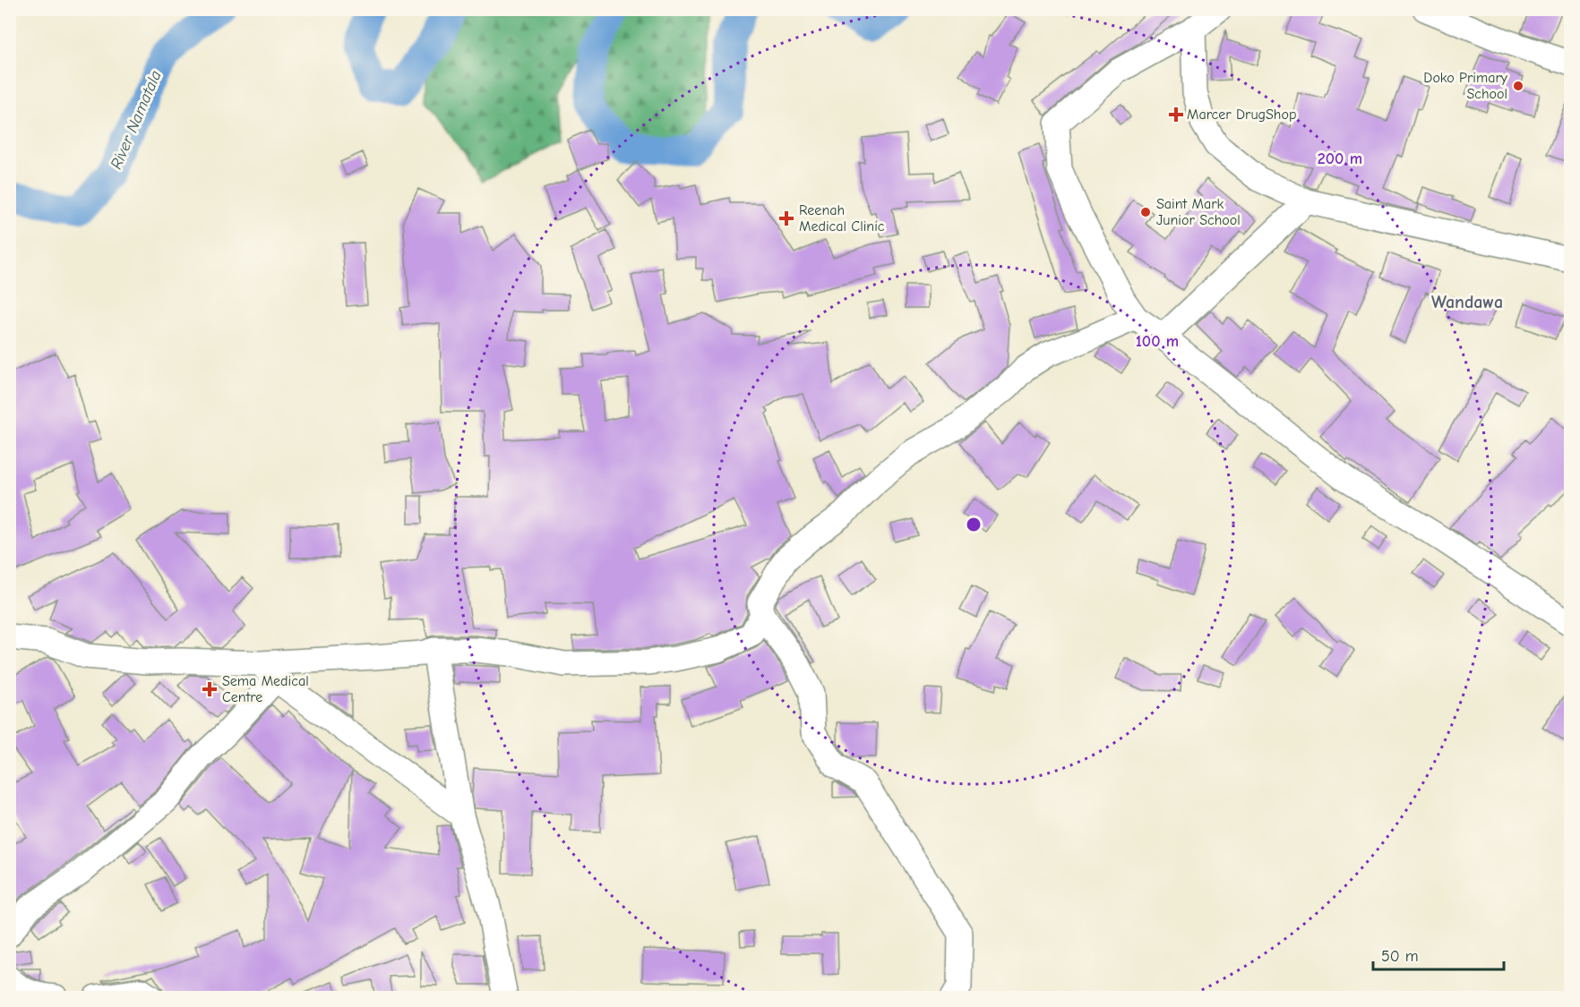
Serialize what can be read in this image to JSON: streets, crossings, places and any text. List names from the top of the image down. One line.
{"districts":["Wandawa"],"water":["River Namatala"],"places":{"other":["Doko Primary School","Saint Mark Junior School"],"health":["Marcer DrugShop","Reenah Medical Clinic","Sema Medical Centre"]},"scale_bar":"50 m","rings":["200 m","100 m"]}
